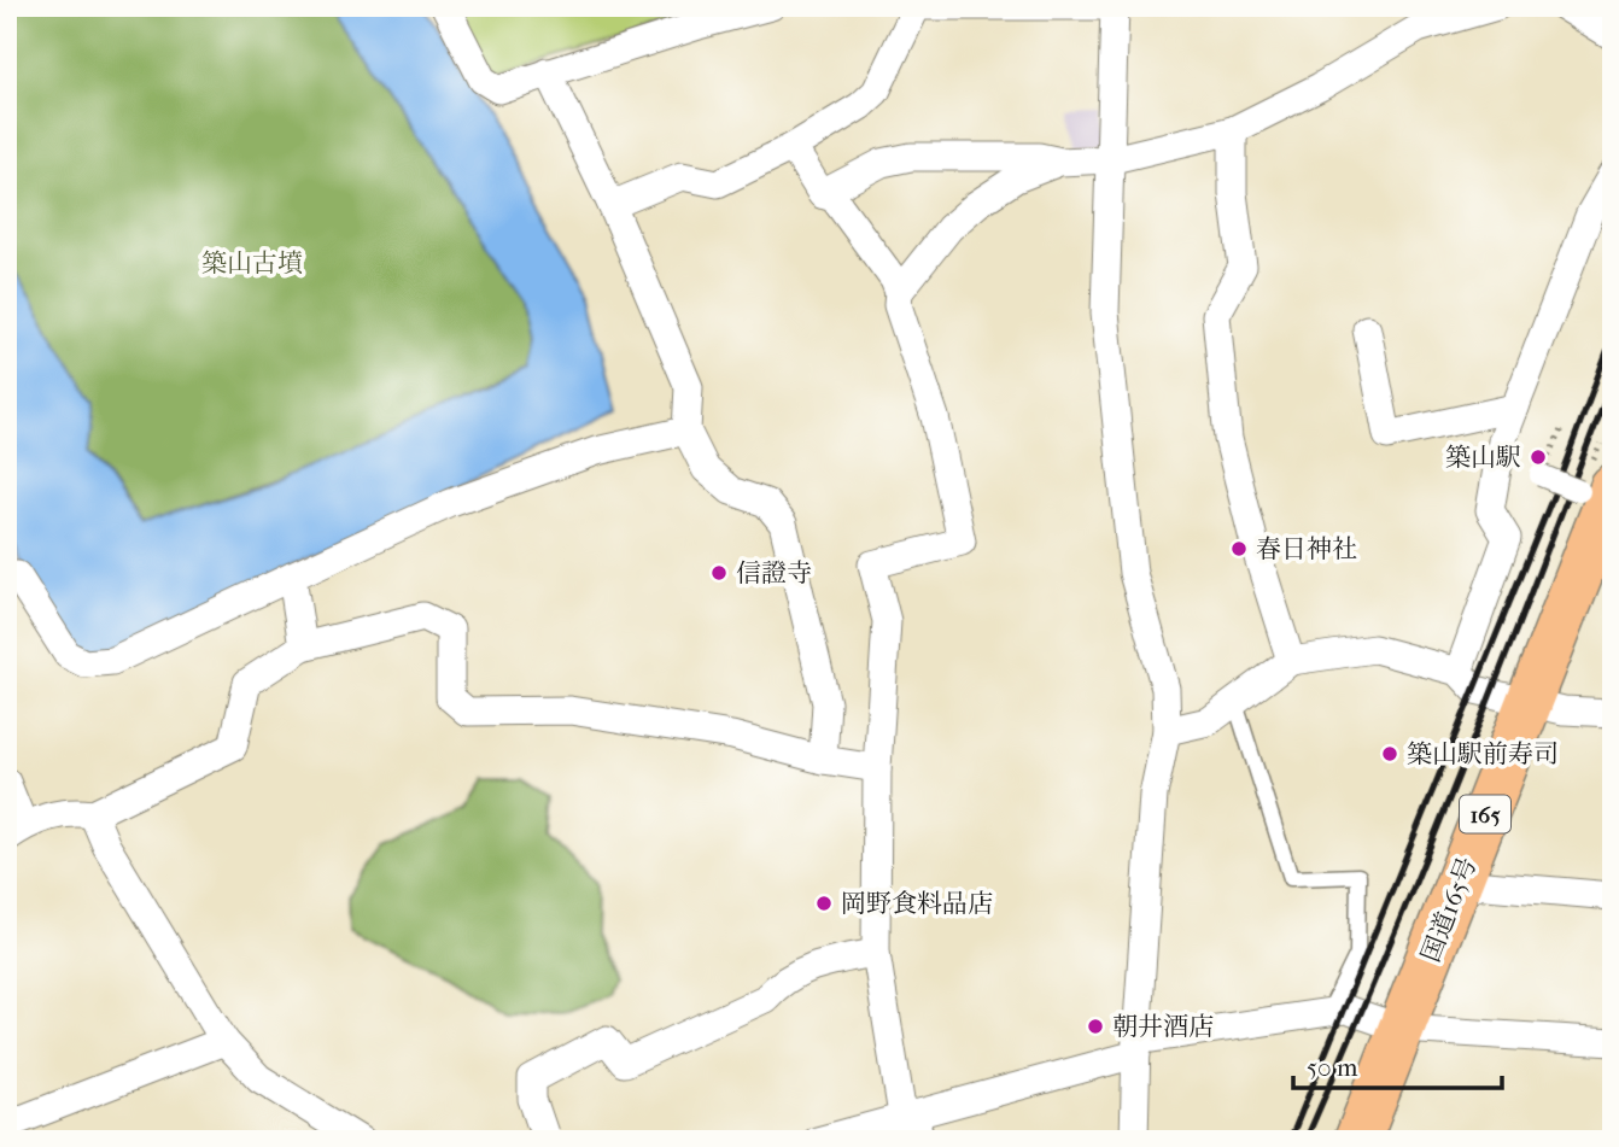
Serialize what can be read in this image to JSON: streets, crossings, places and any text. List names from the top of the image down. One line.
{"streets":{"highway":["165","国道165号"]},"parks":["築山古墳"],"places":["築山駅","春日神社","信證寺","築山駅前寿司","岡野食料品店","朝井酒店"],"scale_bar":"50 m"}
